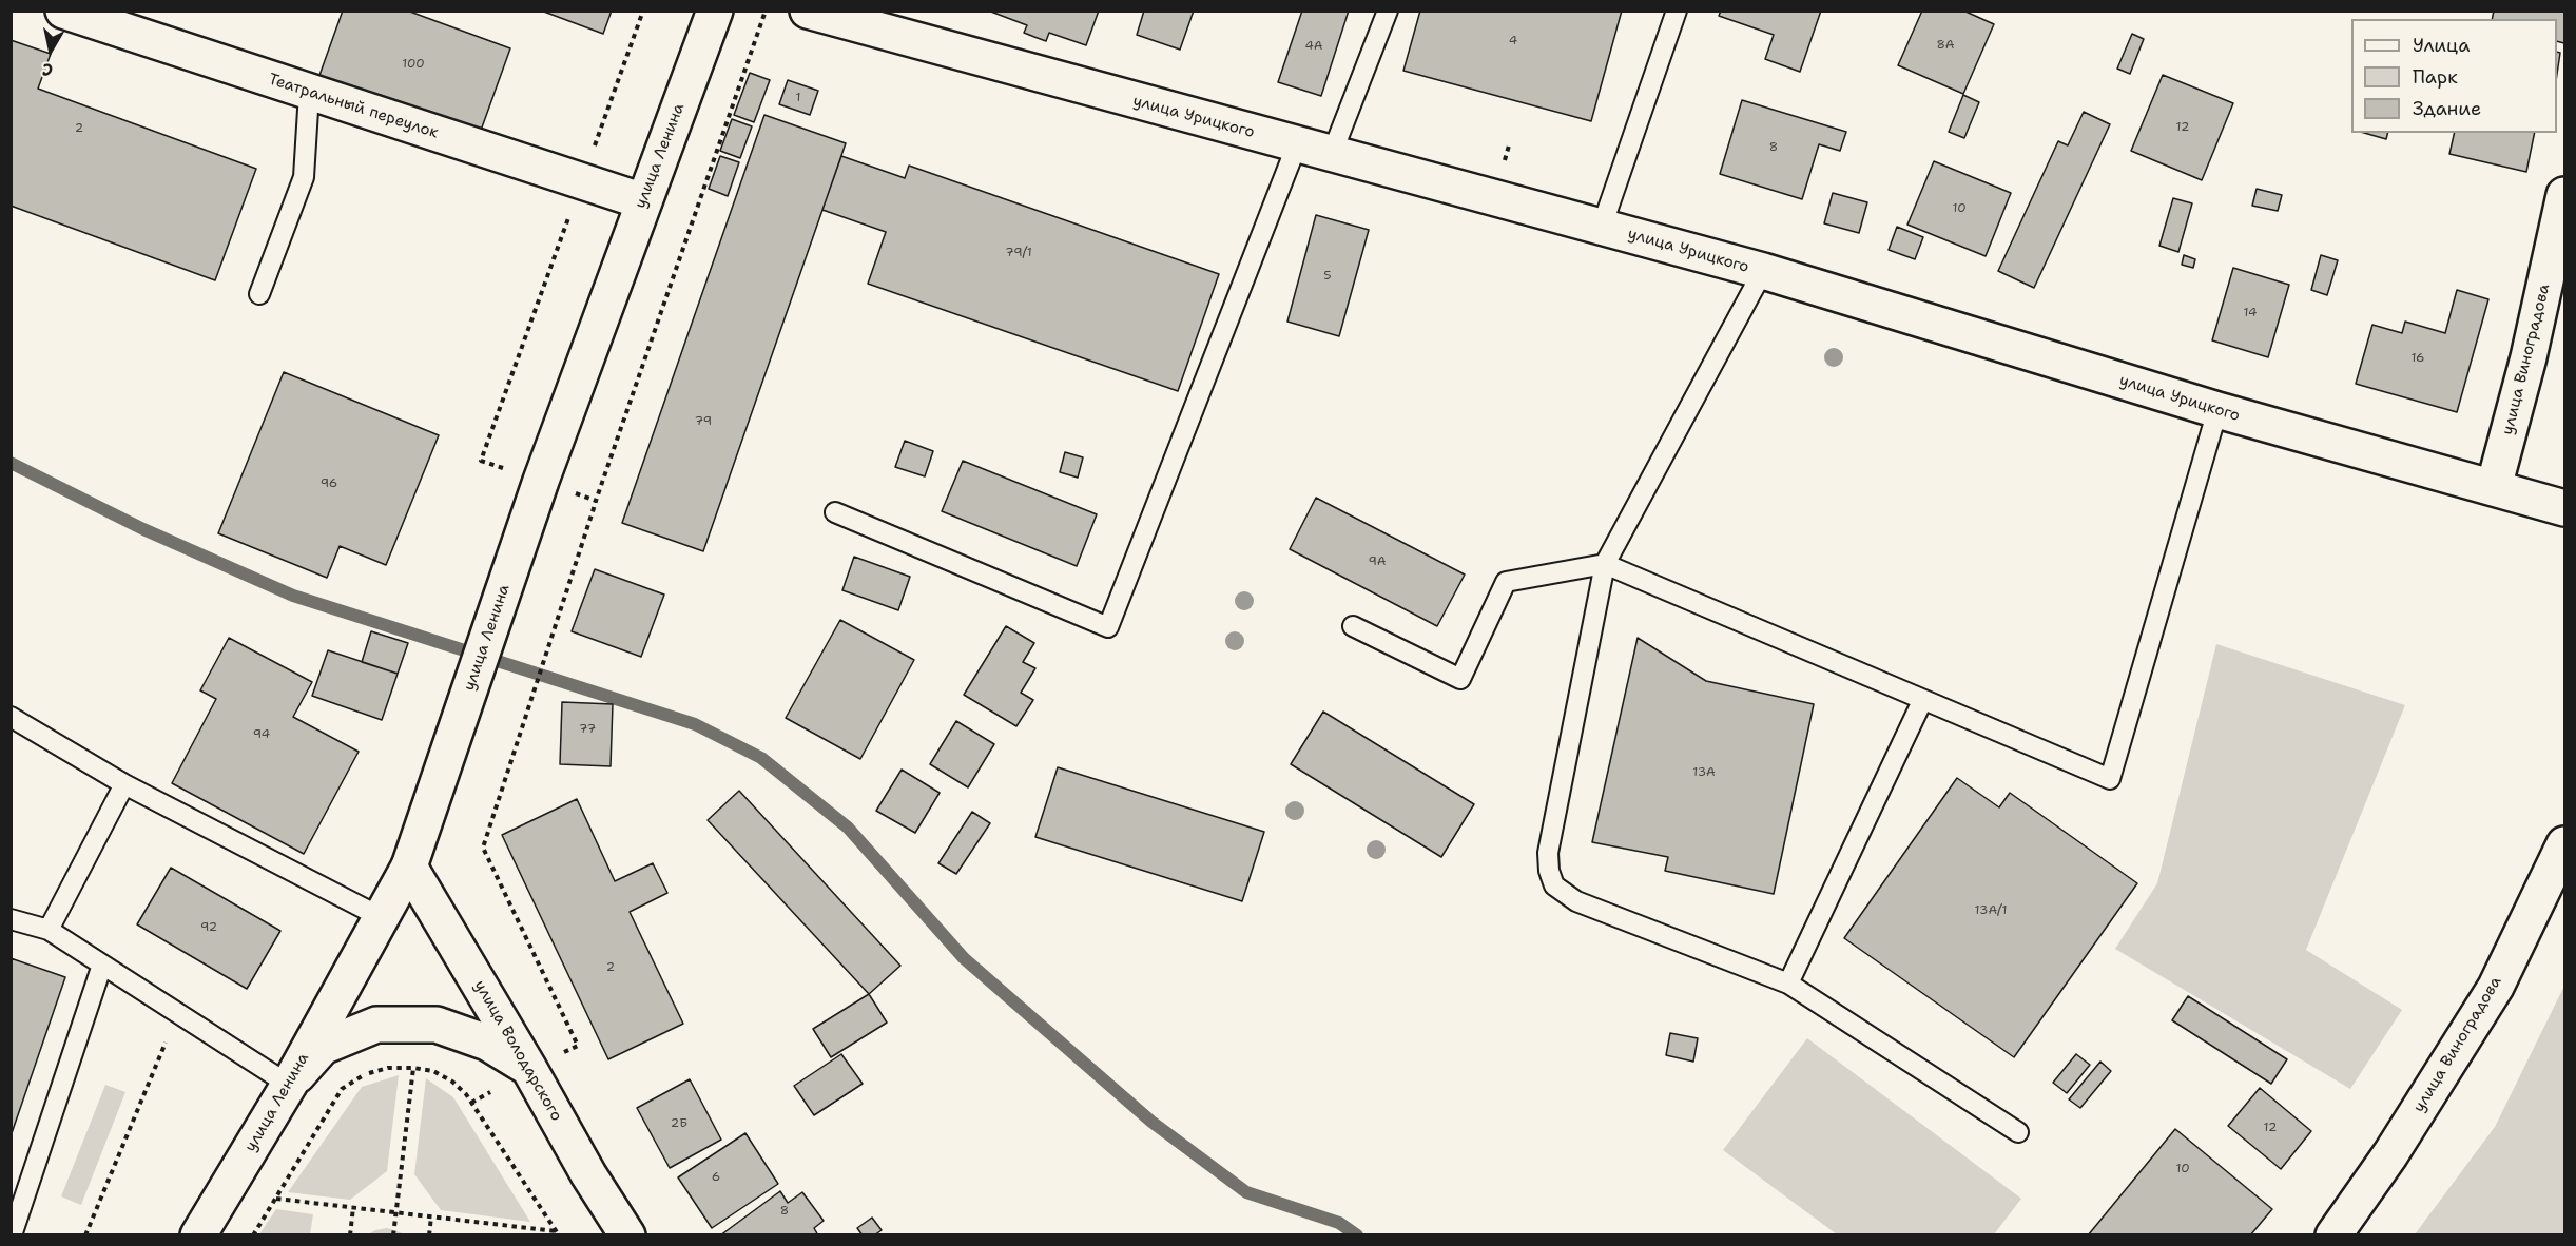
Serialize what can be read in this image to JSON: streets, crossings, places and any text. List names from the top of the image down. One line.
{"streets":{"street":["Театральный переулок","улица Урицкого","улица Ленина","улица Виноградова","улица Володарского"]},"crossings":[["Театральный переулок","улица Ленина"],["улица Урицкого","улица Виноградова"],["улица Ленина","улица Володарского"]],"house_numbers":["4","8А","4А","100","1","12","2","8","10","79/1","5","14","16","79","96","9А","77","94","13А","13А/1","92","2","2Б","12","10","6","8"],"legend":["Улица","Парк","Здание"],"north":"bottom"}
